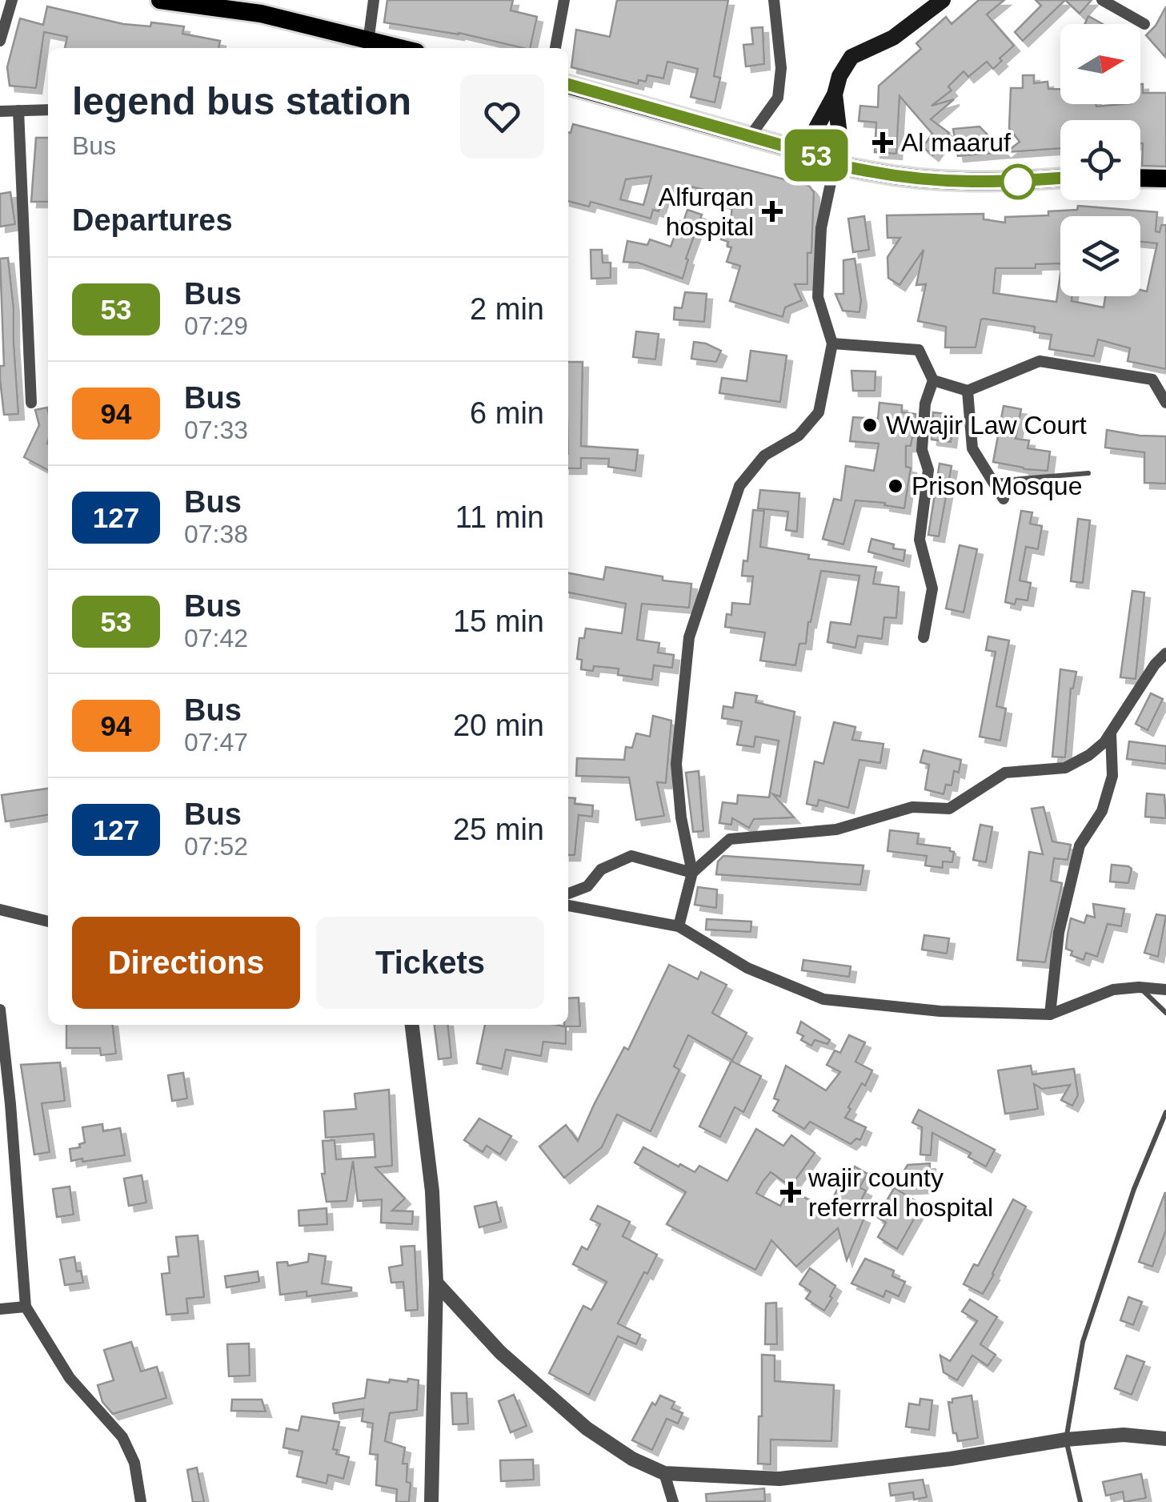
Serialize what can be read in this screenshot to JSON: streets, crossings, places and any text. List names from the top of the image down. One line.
{"places":{"health":["Al maaruf","Alfurqan hospital","wajir county referrral hospital"],"other":["Wwajir Law Court","Prison Mosque"]},"lines":["bus line 53"],"north":"right","page":{"on_map":"53","heading":[["legend bus station","Bus"],"Departures"],"list":[{"mark":"53","name":"Bus","note":"07:29","value":"2 min"},{"mark":"94","name":"Bus","note":"07:33","value":"6 min"},{"mark":"127","name":"Bus","note":"07:38","value":"11 min"},{"mark":"53","name":"Bus","note":"07:42","value":"15 min"},{"mark":"94","name":"Bus","note":"07:47","value":"20 min"},{"mark":"127","name":"Bus","note":"07:52","value":"25 min"}],"buttons":["Directions","Tickets"]}}
